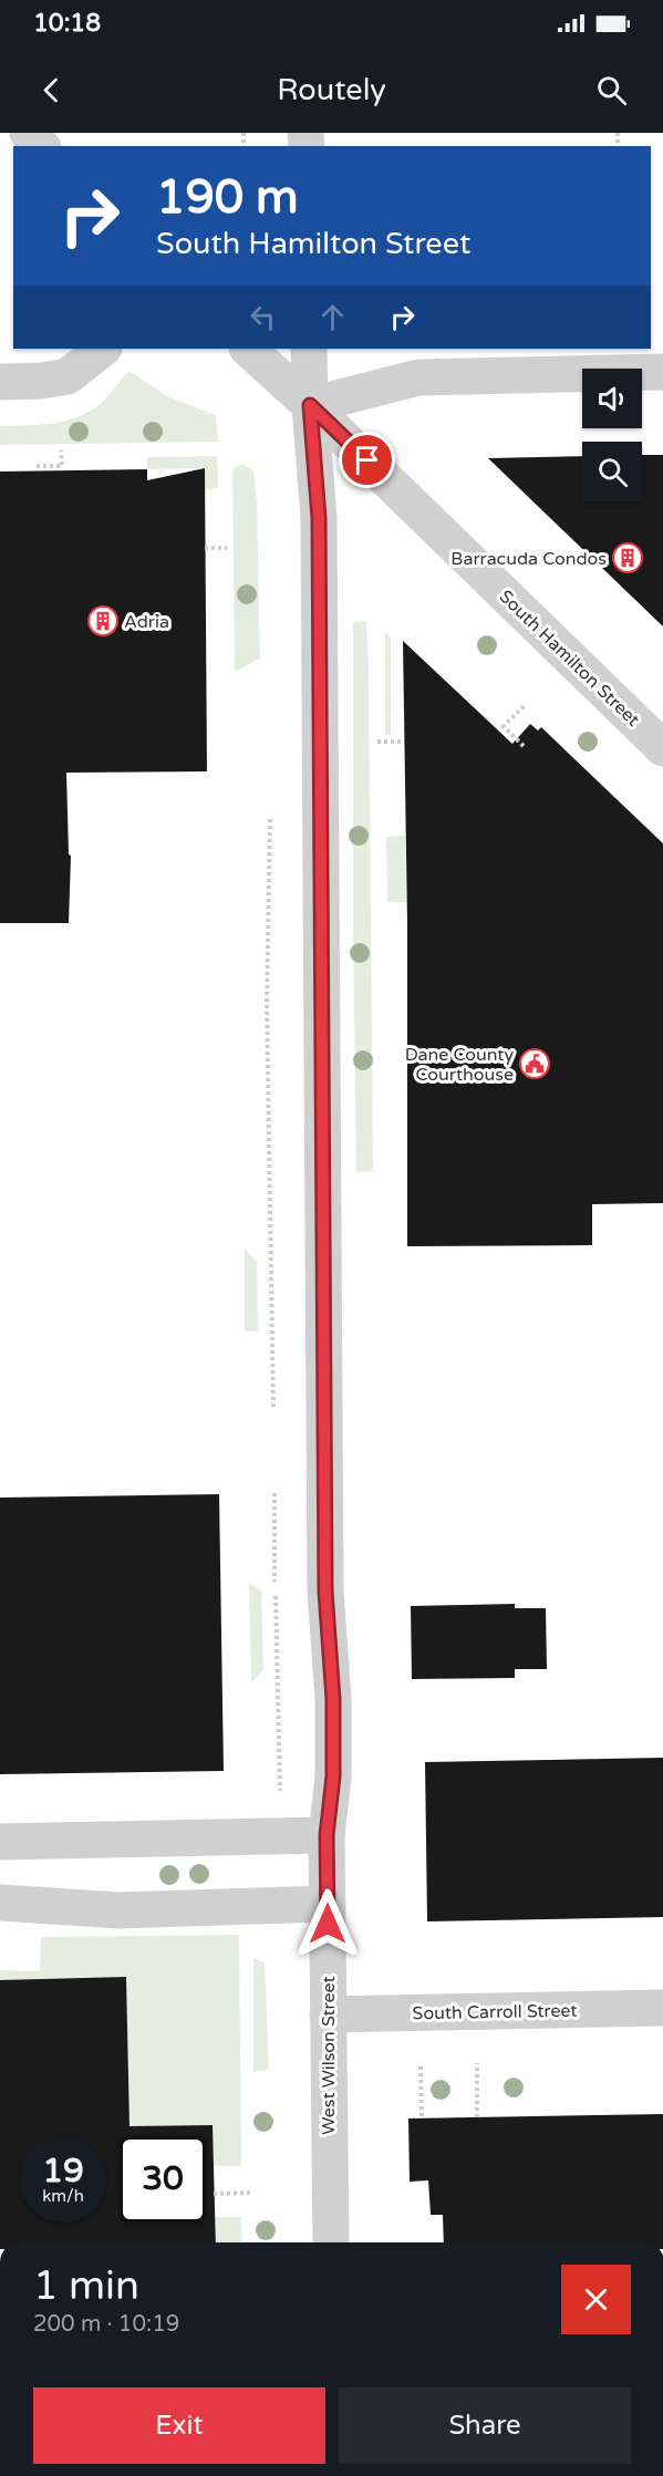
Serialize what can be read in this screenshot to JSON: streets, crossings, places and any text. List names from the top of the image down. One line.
{"streets":{"street":["South Hamilton Street","South Carroll Street","West Wilson Street"]},"crossings":[["South Hamilton Street","West Wilson Street"],["South Carroll Street","West Wilson Street"]],"places":{"building":["Barracuda Condos","Adria"],"public building":["Dane County Courthouse"]},"page":{"status":"10:18","header":"Routely","turn":["190 m","South Hamilton Street"],"speed":"19 km/h","limit":"30","heading":["1 min","200 m · 10:19"],"buttons":["Exit","Share"]}}
